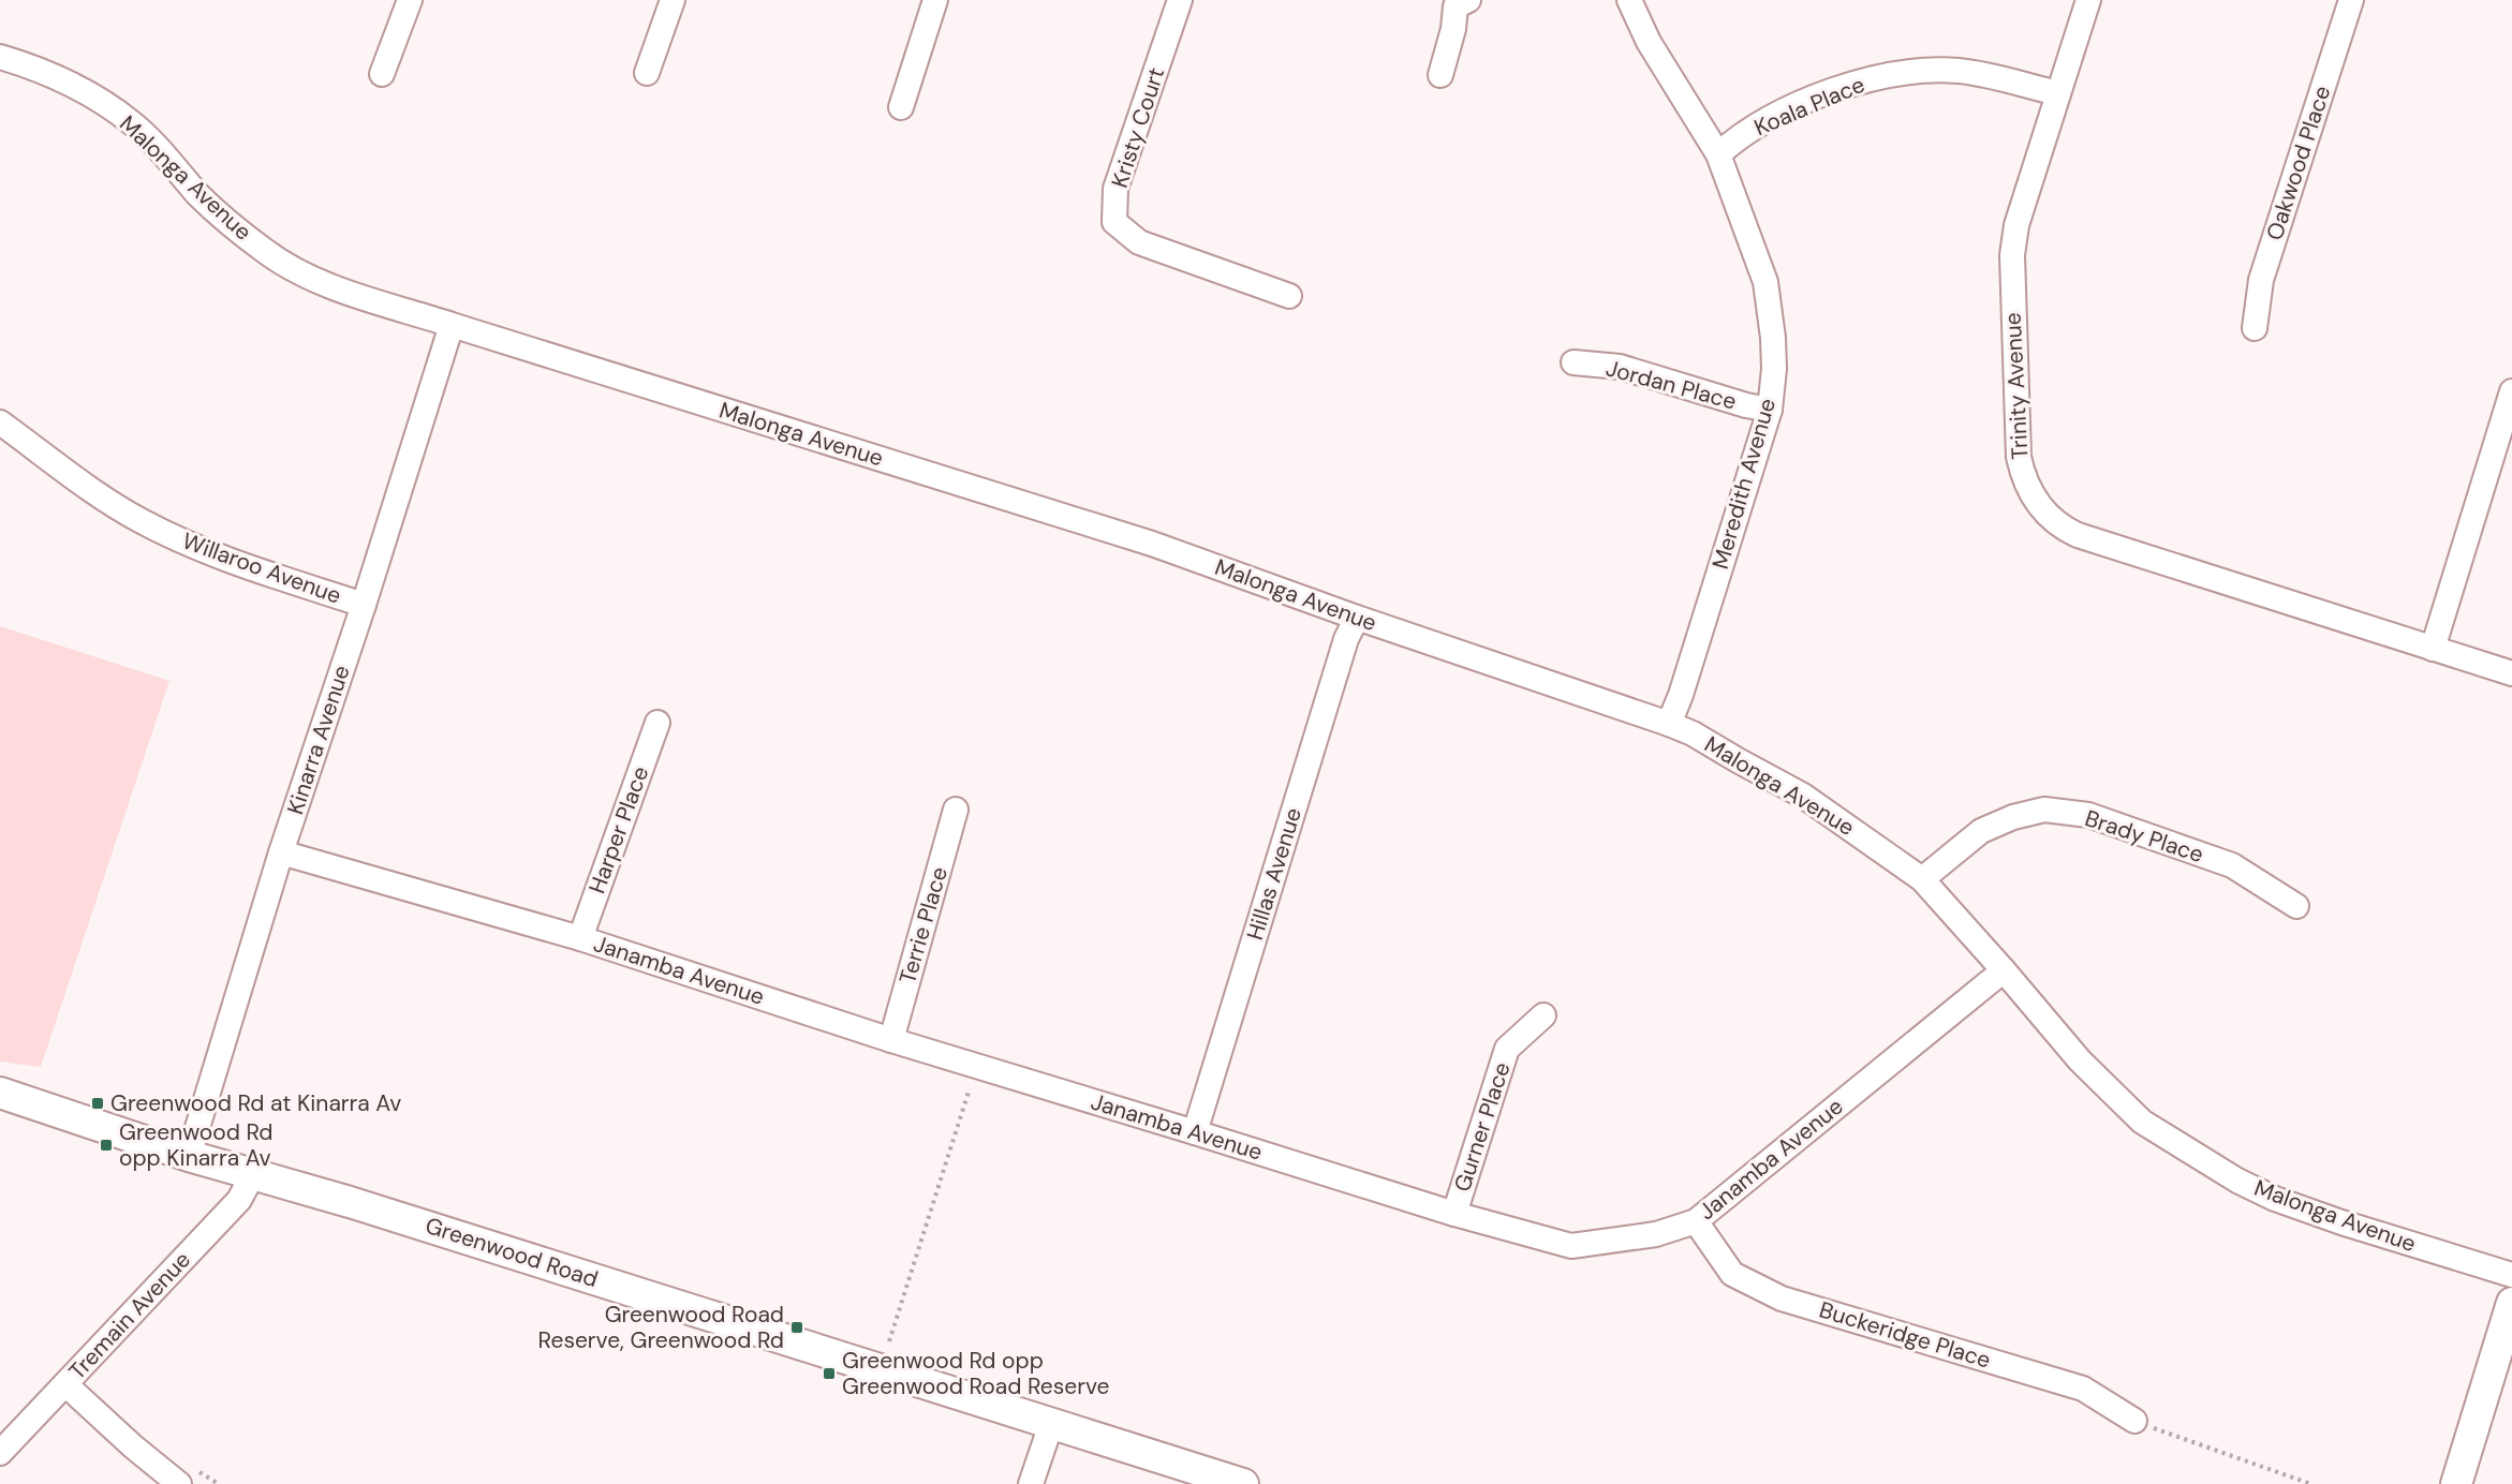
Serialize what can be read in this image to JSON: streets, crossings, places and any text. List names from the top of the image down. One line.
{"streets":{"street":["Koala Place","Kristy Court","Oakwood Place","Malonga Avenue","Jordan Place","Trinity Avenue","Meredith Avenue","Willaroo Avenue","Kinarra Avenue","Harper Place","Brady Place","Hillas Avenue","Terrie Place","Janamba Avenue","Gurner Place","Greenwood Road","Tremain Avenue","Buckeridge Place"]},"crossings":[["Koala Place","Trinity Avenue"],["Koala Place","Meredith Avenue"],["Malonga Avenue","Meredith Avenue"],["Malonga Avenue","Kinarra Avenue"],["Malonga Avenue","Brady Place"],["Malonga Avenue","Hillas Avenue"],["Malonga Avenue","Janamba Avenue"],["Jordan Place","Meredith Avenue"],["Willaroo Avenue","Kinarra Avenue"],["Kinarra Avenue","Janamba Avenue"],["Kinarra Avenue","Greenwood Road"],["Harper Place","Janamba Avenue"],["Hillas Avenue","Janamba Avenue"],["Terrie Place","Janamba Avenue"],["Janamba Avenue","Gurner Place"],["Janamba Avenue","Buckeridge Place"],["Greenwood Road","Tremain Avenue"]],"places":{"transit":["Greenwood Rd at Kinarra Av","Greenwood Rd opp Kinarra Av","Greenwood Road Reserve, Greenwood Rd","Greenwood Rd opp Greenwood Road Reserve"]}}
